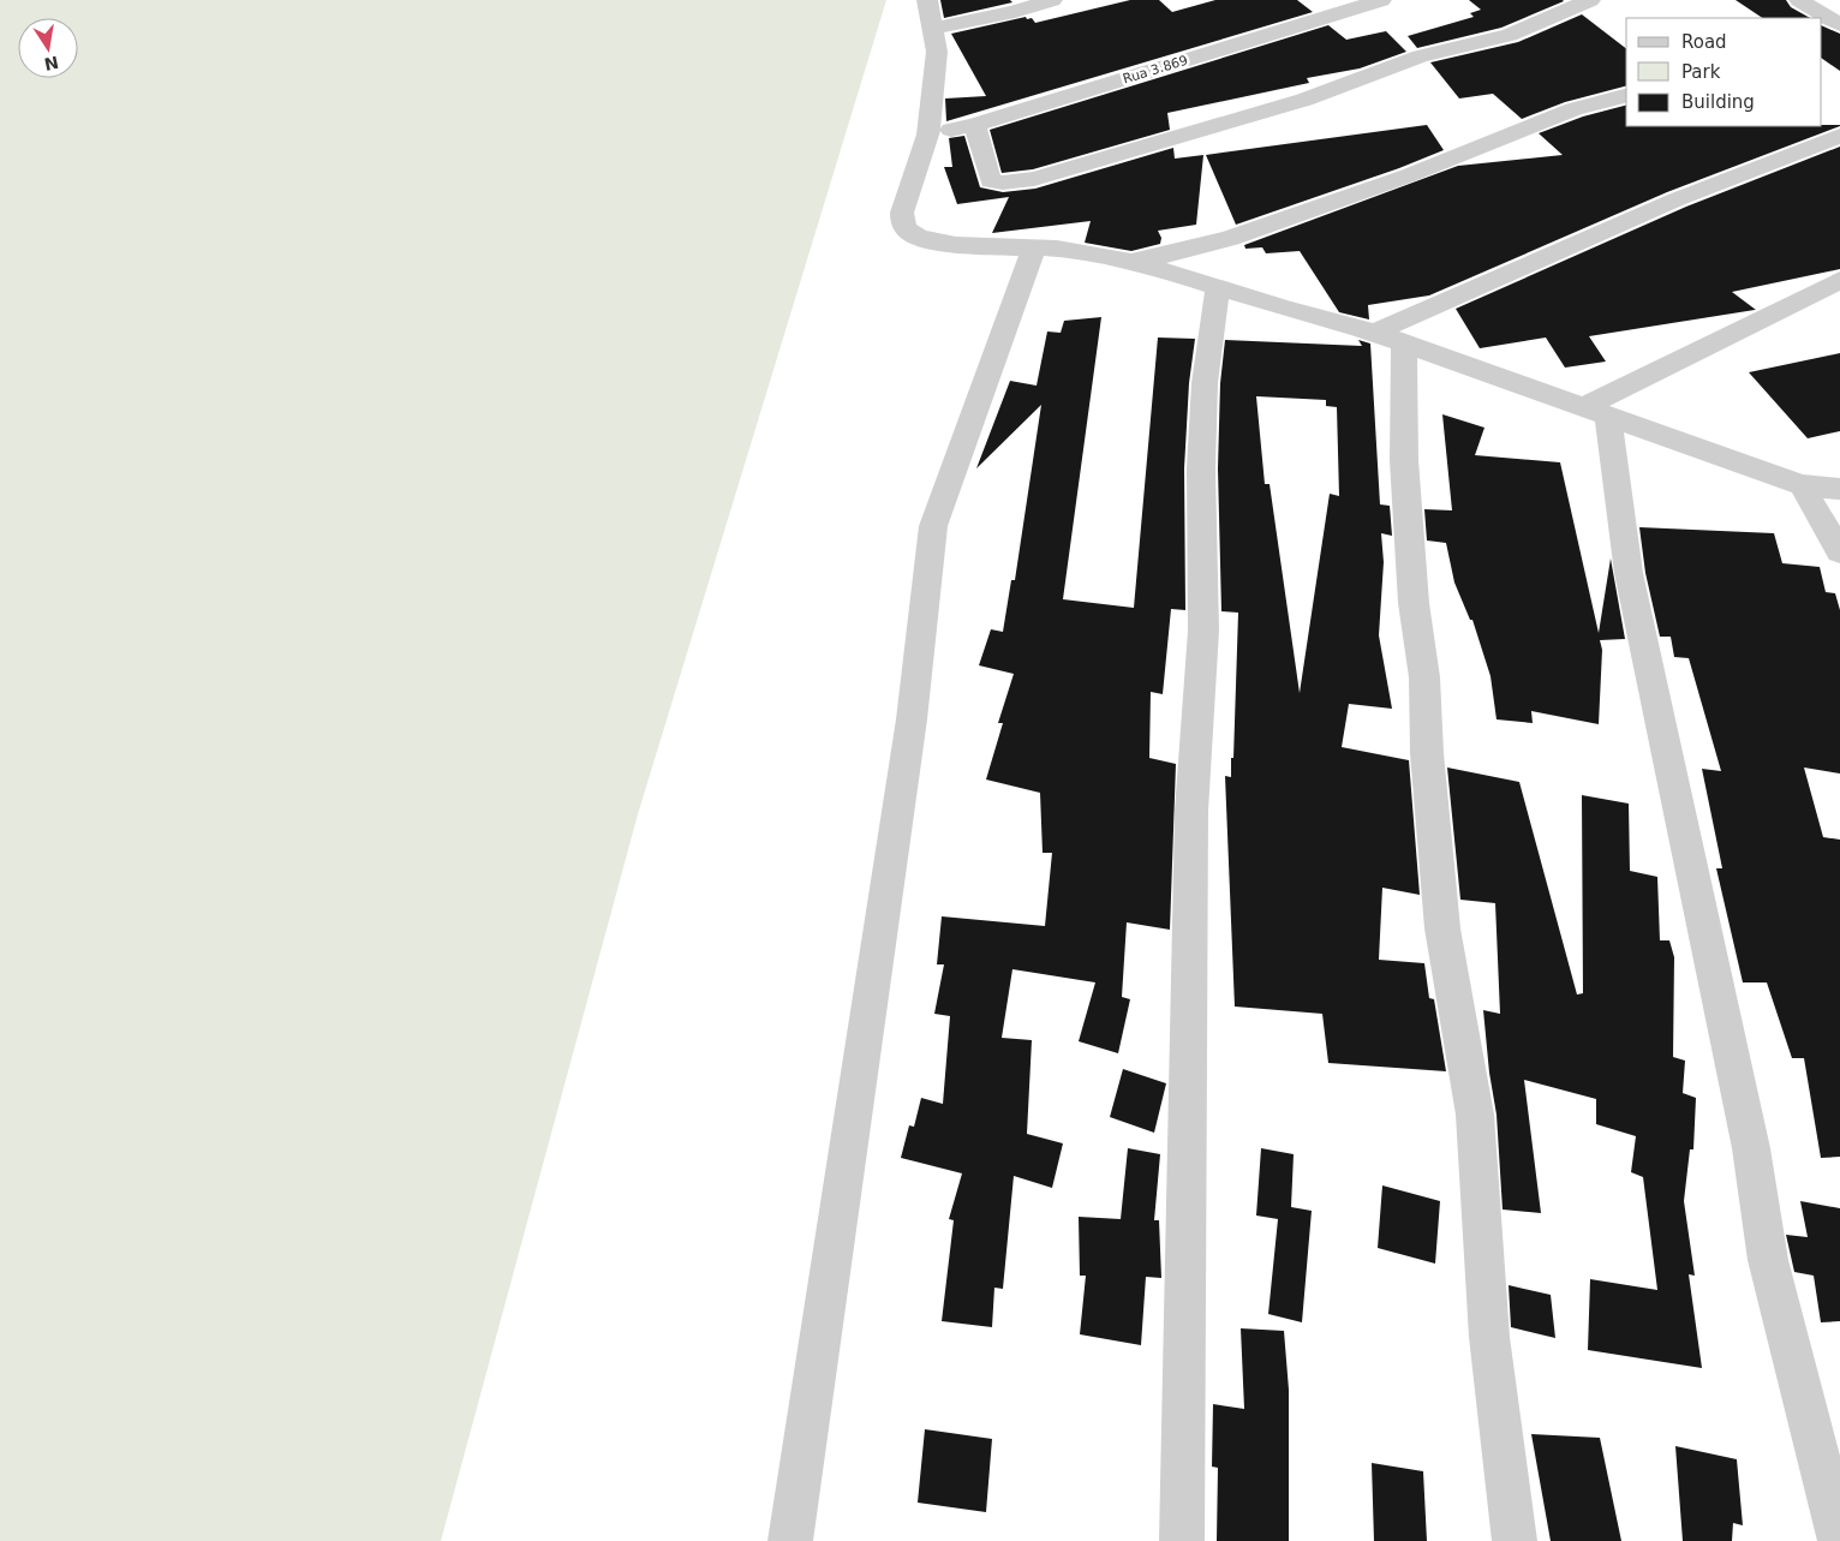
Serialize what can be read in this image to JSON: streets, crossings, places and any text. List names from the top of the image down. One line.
{"streets":{"street":["Rua 3.869"]},"legend":["Road","Park","Building"],"north":"bottom"}
